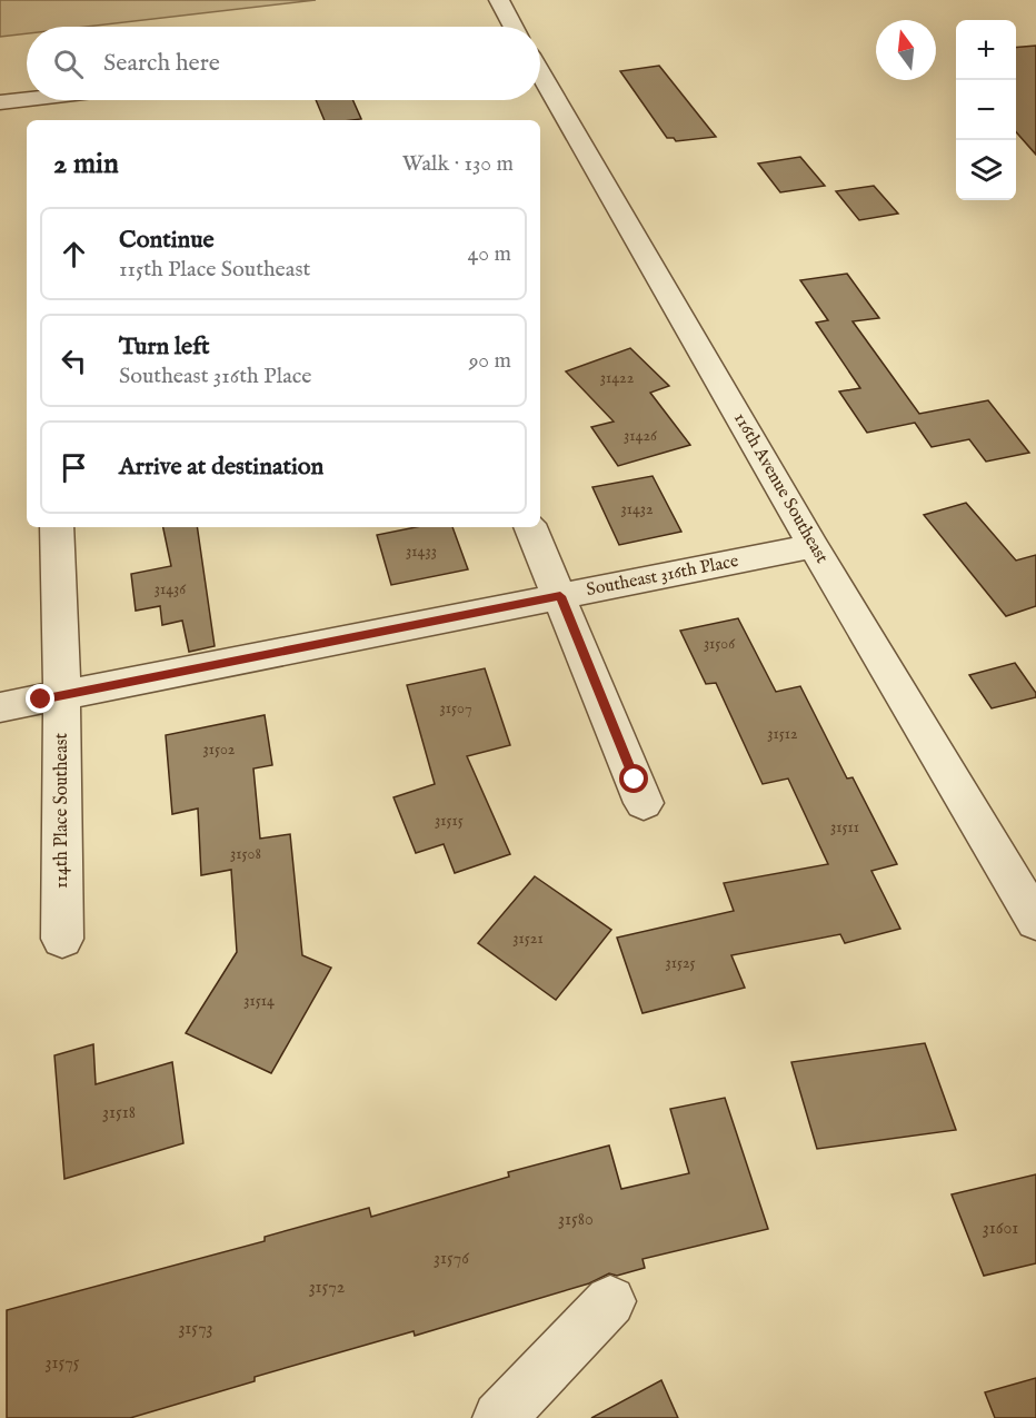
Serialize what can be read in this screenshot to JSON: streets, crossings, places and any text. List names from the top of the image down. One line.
{"streets":{"street":["116th Avenue Southeast","Southeast 316th Place","114th Place Southeast"]},"crossings":[["116th Avenue Southeast","Southeast 316th Place"],["Southeast 316th Place","114th Place Southeast"]],"house_numbers":["31422","31426","31432","31433","31436","31506","31507","31512","31502","31515","31511","31508","31521","31525","31514","31518","31580","31601","31576","31572","31573","31575"],"north":"top","page":{"map_buttons":["+","−"],"search":"Search here","heading":["2 min","Walk · 130 m"],"list":[["Continue","115th Place Southeast","40 m"],["Turn left","Southeast 316th Place","90 m"],"Arrive at destination"]}}
